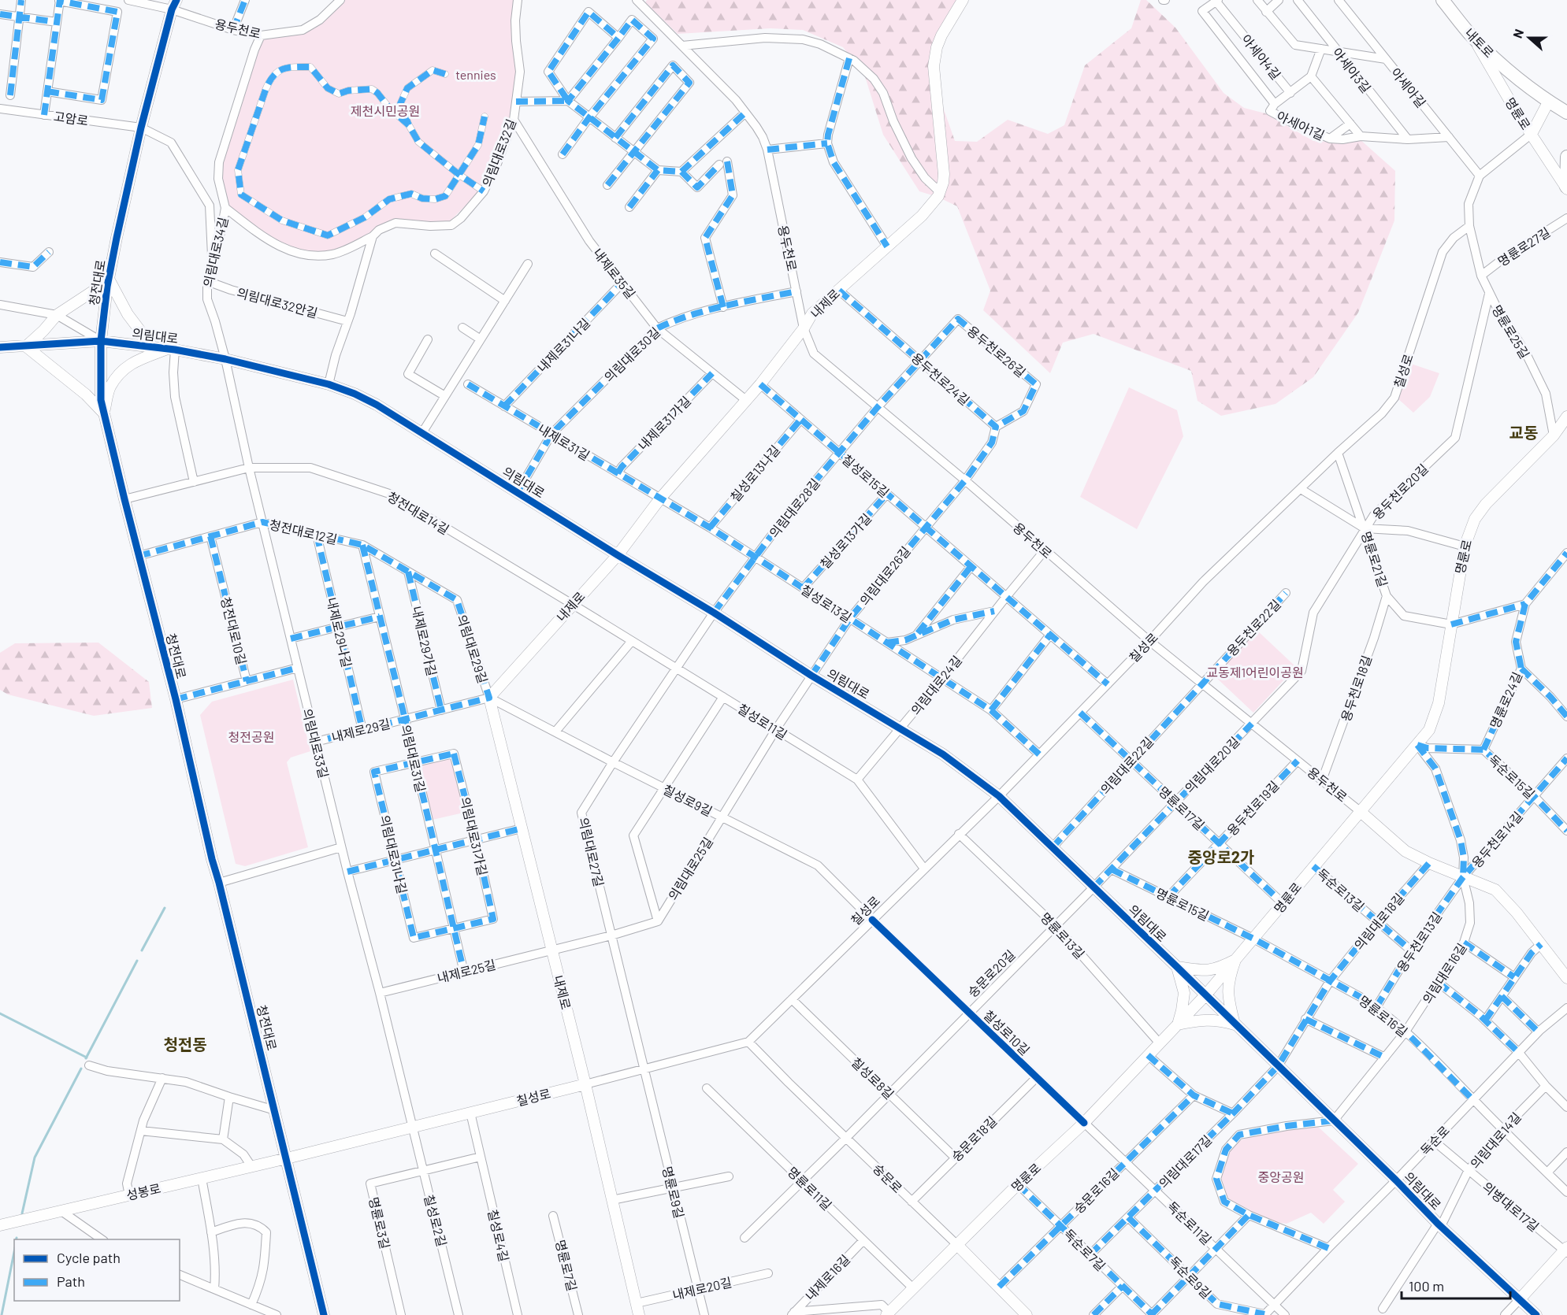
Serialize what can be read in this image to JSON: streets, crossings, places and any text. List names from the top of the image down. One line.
{"streets":{"main road":["내토로"],"street":["용두천로","아세아4길","아세아3길","아세아길","명륜로","고암로","아세아1길","의림대로32길","명륜로27길","의림대로34길","내제로35길","청전대로","의림대로32안길","내제로","명륜로25길","의림대로","내제로31나길","용두천로26길","의림대로30길","칠성로","용두천로24길","내제로31가길","내제로31길","칠성로13나길","칠성로15길","용두천로20길","의림대로28길","청전대로14길","청전대로12길","칠성로13가길","명륜로21길","의림대로26길","칠성로13길","용두천로22길","청전대로10길","내제로29나길","내제로29가길","의림대로29길","의림대로24길","용두천로18길","명륜로24길","칠성로11길","내제로29길","의림대로33길","의림대로31길","의림대로20길","의림대로22길","독순로15길","칠성로9길","명륜로17길","용두천로19길","의림대로31가길","용두천로14길","의림대로27길","의림대로31나길","의림대로25길","독순로13길","명륜로15길","의림대로18길","명륜로13길","용두천로13길","내제로25길","숭문로20길","의림대로16길","명륜로16길","칠성로10길","칠성로8길","숭문로18길","독순로","의림대로14길","의림대로17길","숭문로","명륜로11길","숭문로16길","성봉로","명륜로9길","의병대로17길","칠성로2길","명륜로3길","독순로11길","칠성로4길","독순로7길","명륜로7길","내제로16길","독순로9길","내제로20길"]},"crossings":[["용두천로","명륜로"],["용두천로","의림대로34길"],["용두천로","청전대로"],["용두천로","내제로"],["용두천로","용두천로26길"],["용두천로","의림대로30길"],["용두천로","칠성로"],["용두천로","용두천로20길"],["용두천로","의림대로28길"],["용두천로","의림대로26길"],["용두천로","용두천로22길"],["용두천로","의림대로24길"],["용두천로","용두천로18길"],["용두천로","의림대로20길"],["용두천로","의림대로22길"],["용두천로","용두천로19길"],["용두천로","용두천로14길"],["용두천로","의림대로18길"],["용두천로","용두천로13길"],["용두천로","의림대로16길"],["내토로","명륜로"],["아세아4길","아세아1길"],["명륜로","명륜로25길"],["명륜로","의림대로"],["명륜로","명륜로21길"],["명륜로","독순로15길"],["명륜로","명륜로17길"],["명륜로","독순로13길"],["명륜로","명륜로15길"],["명륜로","명륜로13길"],["명륜로","의림대로16길"],["명륜로","명륜로16길"],["명륜로","칠성로10길"],["명륜로","숭문로"],["명륜로","명륜로11길"],["명륜로","독순로11길"],["명륜로","독순로7길"],["명륜로","내제로16길"],["고암로","의림대로34길"],["고암로","청전대로"],["의림대로32길","의림대로34길"],["의림대로32길","내제로35길"],["명륜로27길","명륜로25길"],["의림대로34길","의림대로32안길"],["의림대로34길","의림대로"],["의림대로34길","의림대로33길"],["내제로35길","내제로"],["내제로35길","내제로31나길"],["내제로35길","의림대로30길"],["내제로35길","내제로31가길"],["청전대로","의림대로"],["청전대로","칠성로"],["청전대로","청전대로14길"],["청전대로","청전대로12길"],["청전대로","청전대로10길"],["청전대로","성봉로"],["내제로","의림대로"],["내제로","칠성로"],["내제로","용두천로24길"],["내제로","내제로31길"],["내제로","칠성로15길"],["내제로","청전대로14길"],["내제로","칠성로13길"],["내제로","의림대로29길"],["내제로","칠성로11길"],["내제로","내제로29길"],["내제로","칠성로9길"],["내제로","내제로25길"],["내제로","내제로20길"],["명륜로25길","칠성로"],["명륜로25길","용두천로20길"],["의림대로","의림대로30길"],["의림대로","칠성로"],["의림대로","의림대로28길"],["의림대로","청전대로14길"],["의림대로","의림대로26길"],["의림대로","의림대로24길"],["의림대로","의림대로33길"],["의림대로","의림대로20길"],["의림대로","의림대로22길"],["의림대로","의림대로27길"],["의림대로","의림대로25길"],["의림대로","숭문로20길"],["의림대로","의림대로16길"],["의림대로","독순로"],["의림대로","의림대로14길"],["의림대로","의림대로17길"],["내제로31나길","내제로31길"],["용두천로26길","용두천로24길"],["용두천로26길","의림대로28길"],["의림대로30길","내제로31길"],["칠성로","칠성로15길"],["칠성로","명륜로21길"],["칠성로","칠성로13길"],["칠성로","칠성로11길"],["칠성로","의림대로33길"],["칠성로","칠성로9길"],["칠성로","명륜로17길"],["칠성로","의림대로27길"],["칠성로","명륜로13길"],["칠성로","칠성로10길"],["칠성로","칠성로8길"],["칠성로","숭문로"],["칠성로","성봉로"],["칠성로","명륜로9길"],["칠성로","칠성로2길"],["칠성로","칠성로4길"],["내제로31가길","내제로31길"],["내제로31길","칠성로13길"],["칠성로13나길","칠성로15길"],["칠성로13나길","칠성로13길"],["칠성로15길","의림대로28길"],["칠성로15길","칠성로13가길"],["칠성로15길","의림대로26길"],["칠성로15길","의림대로24길"],["용두천로20길","명륜로21길"],["용두천로20길","의림대로20길"],["의림대로28길","칠성로13길"],["의림대로28길","의림대로27길"],["청전대로14길","칠성로11길"],["청전대로14길","의림대로33길"],["청전대로12길","청전대로10길"],["청전대로12길","내제로29나길"],["청전대로12길","내제로29가길"],["청전대로12길","의림대로29길"],["청전대로12길","의림대로33길"],["청전대로12길","의림대로31길"],["칠성로13가길","칠성로13길"],["명륜로21길","용두천로18길"],["의림대로26길","칠성로13길"],["의림대로26길","의림대로25길"],["칠성로13길","의림대로24길"],["용두천로22길","의림대로22길"],["내제로29나길","내제로29길"],["내제로29가길","내제로29길"],["의림대로29길","내제로29길"],["의림대로29길","칠성로9길"],["의림대로24길","칠성로11길"],["명륜로24길","독순로15길"],["칠성로11길","의림대로27길"],["칠성로11길","의림대로25길"],["내제로29길","의림대로33길"],["내제로29길","의림대로31길"],["내제로29길","칠성로9길"],["의림대로33길","내제로25길"],["의림대로33길","칠성로2길"],["의림대로31길","의림대로31가길"],["의림대로31길","의림대로31나길"],["의림대로31길","내제로25길"],["의림대로20길","명륜로17길"],["의림대로20길","명륜로15길"],["의림대로20길","숭문로20길"],["의림대로22길","명륜로17길"],["독순로15길","용두천로14길"],["독순로15길","의림대로16길"],["칠성로9길","의림대로27길"],["칠성로9길","의림대로25길"],["칠성로9길","칠성로10길"],["명륜로17길","용두천로19길"],["용두천로19길","명륜로15길"],["의림대로31가길","의림대로31나길"],["용두천로14길","용두천로13길"],["용두천로14길","의림대로16길"],["의림대로27길","명륜로9길"],["독순로13길","의림대로18길"],["독순로13길","용두천로13길"],["명륜로15길","명륜로16길"],["의림대로18길","명륜로16길"],["의림대로18길","의림대로17길"],["명륜로13길","숭문로20길"],["용두천로13길","의림대로16길"],["용두천로13길","명륜로16길"],["숭문로20길","칠성로10길"],["숭문로20길","칠성로8길"],["숭문로20길","숭문로"],["숭문로20길","명륜로11길"],["의림대로16길","명륜로16길"],["명륜로16길","독순로"],["명륜로16길","의림대로14길"],["칠성로10길","숭문로18길"],["칠성로10길","독순로11길"],["칠성로8길","숭문로18길"],["숭문로18길","숭문로"],["독순로","의병대로17길"],["독순로","독순로11길"],["독순로","독순로9길"],["의림대로14길","의병대로17길"],["의림대로17길","독순로11길"],["의림대로17길","독순로7길"],["의림대로17길","독순로9길"],["숭문로","숭문로16길"],["명륜로11길","내제로16길"],["숭문로16길","독순로11길"],["숭문로16길","독순로7길"],["명륜로9길","내제로20길"],["칠성로2길","명륜로3길"]],"districts":["교동","중앙로2가","청전동"],"parks":["tennies","제천시민공원","교동제1어린이공원","청전공원","중앙공원"],"legend":["Cycle path","Path"],"scale_bar":"100 m","north":"left"}
